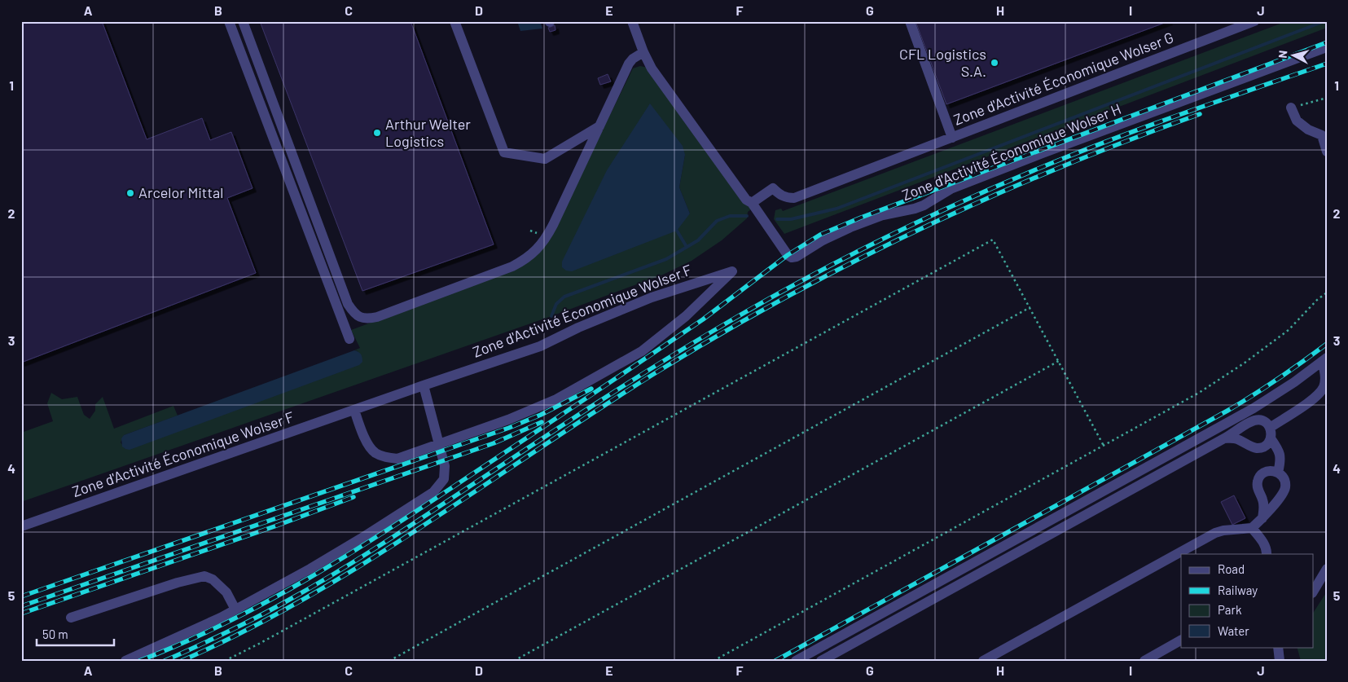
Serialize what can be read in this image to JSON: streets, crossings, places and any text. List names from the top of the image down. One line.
{"streets":{"lane":["Zone d'Activité Économique Wolser G","Zone d'Activité Économique Wolser H","Zone d'Activité Économique Wolser F"]},"crossings":[["Zone d'Activité Économique Wolser G","Zone d'Activité Économique Wolser H"]],"places":["CFL Logistics S.A.","Arthur Welter Logistics","Arcelor Mittal"],"legend":["Road","Railway","Park","Water"],"scale_bar":"50 m","north":"left","grid":{"columns":["A","B","C","D","E","F","G","H","I","J"],"rows":["1","2","3","4","5"]}}
